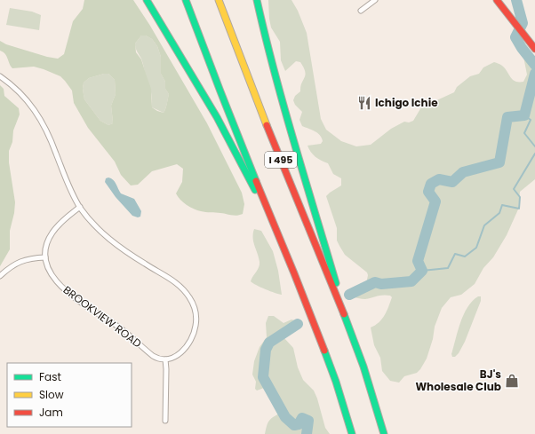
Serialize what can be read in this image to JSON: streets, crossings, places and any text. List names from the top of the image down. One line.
{"streets":{"main road":["I 495"],"street":["BROOKVIEW ROAD"]},"places":{"restaurant":["Ichigo Ichie"],"shop":["BJ's Wholesale Club"]},"legend":["Fast","Slow","Jam"]}
